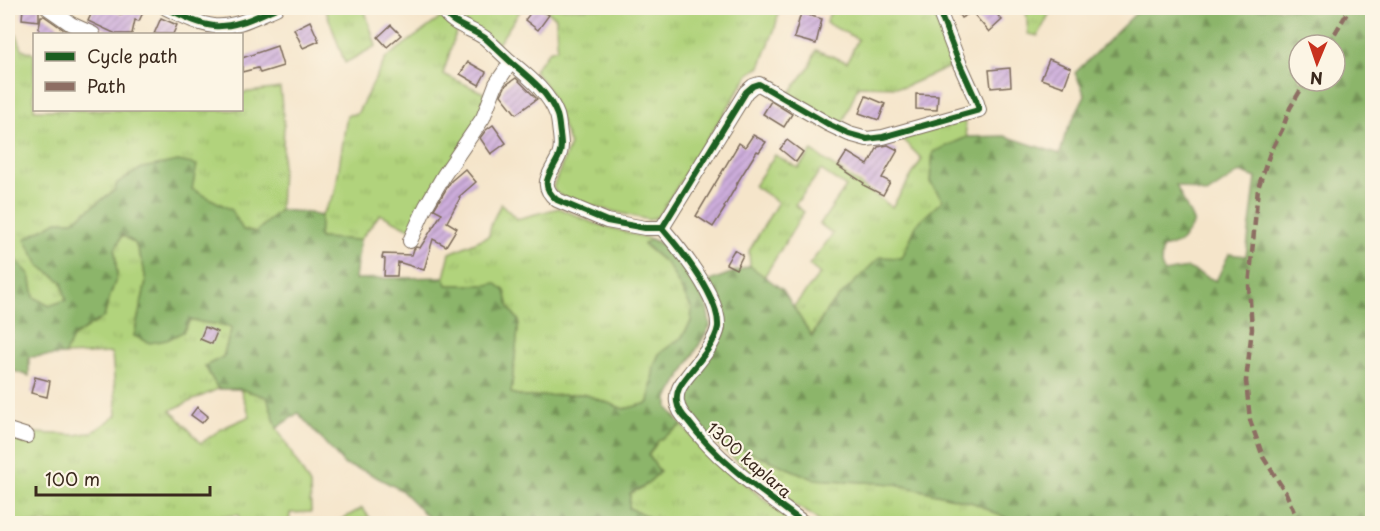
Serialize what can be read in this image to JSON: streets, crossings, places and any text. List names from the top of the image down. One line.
{"streets":{"street":["1300 kaplara"]},"legend":["Cycle path","Path"],"scale_bar":"100 m","north":"bottom"}
